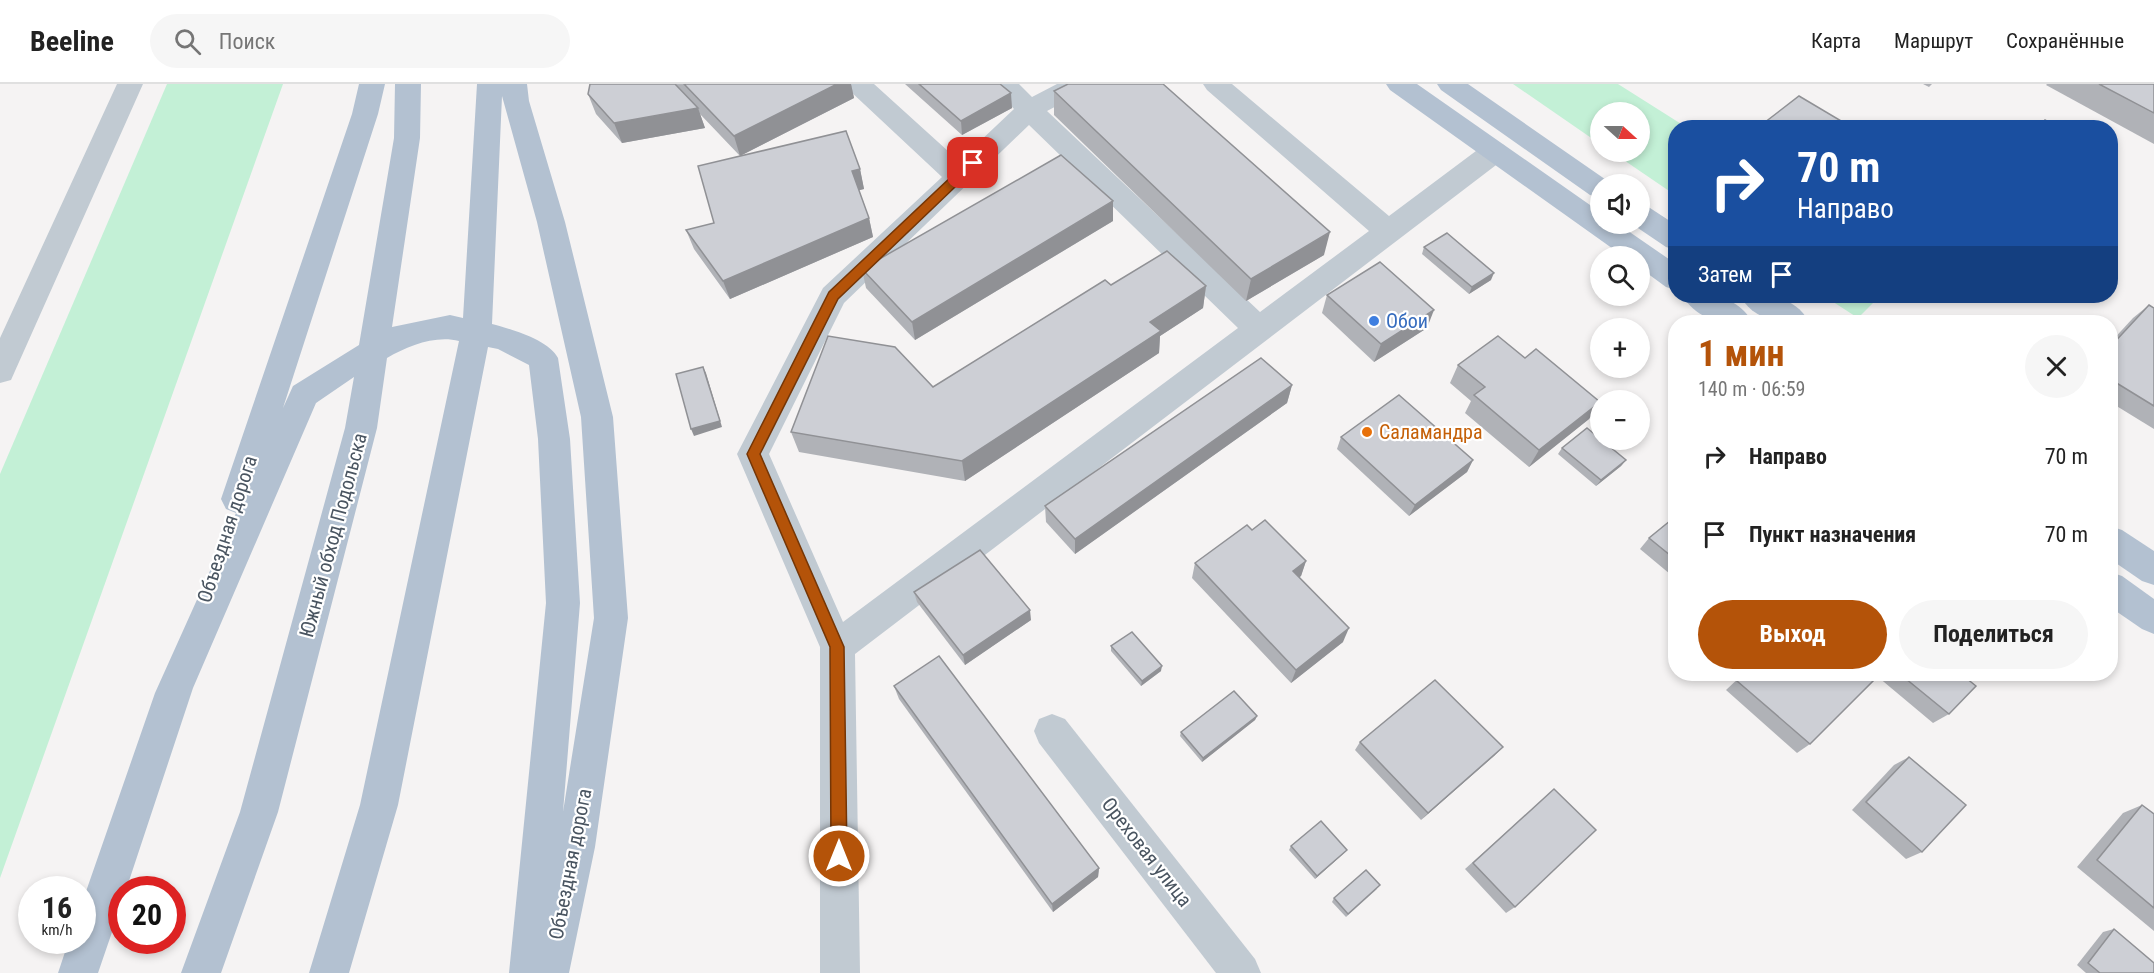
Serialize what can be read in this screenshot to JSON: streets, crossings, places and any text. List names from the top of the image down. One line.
{"streets":{"main road":["Объездная дорога","Южный обход Подольска"],"street":["Ореховая улица"]},"places":["Обои","Саламандра"],"north":"right","page":{"header":"Beeline","search":"Поиск","nav":["Карта","Маршрут","Сохранённые"],"map_buttons":["+","−"],"turn":["70 m","Направо"],"then":"Затем","heading":["1 мин","140 m · 06:59"],"list":[{"name":"Направо","value":"70 m"},{"name":"Пункт назначения","value":"70 m"}],"buttons":["Выход","Поделиться"],"speed":"16 km/h","limit":"20"}}
